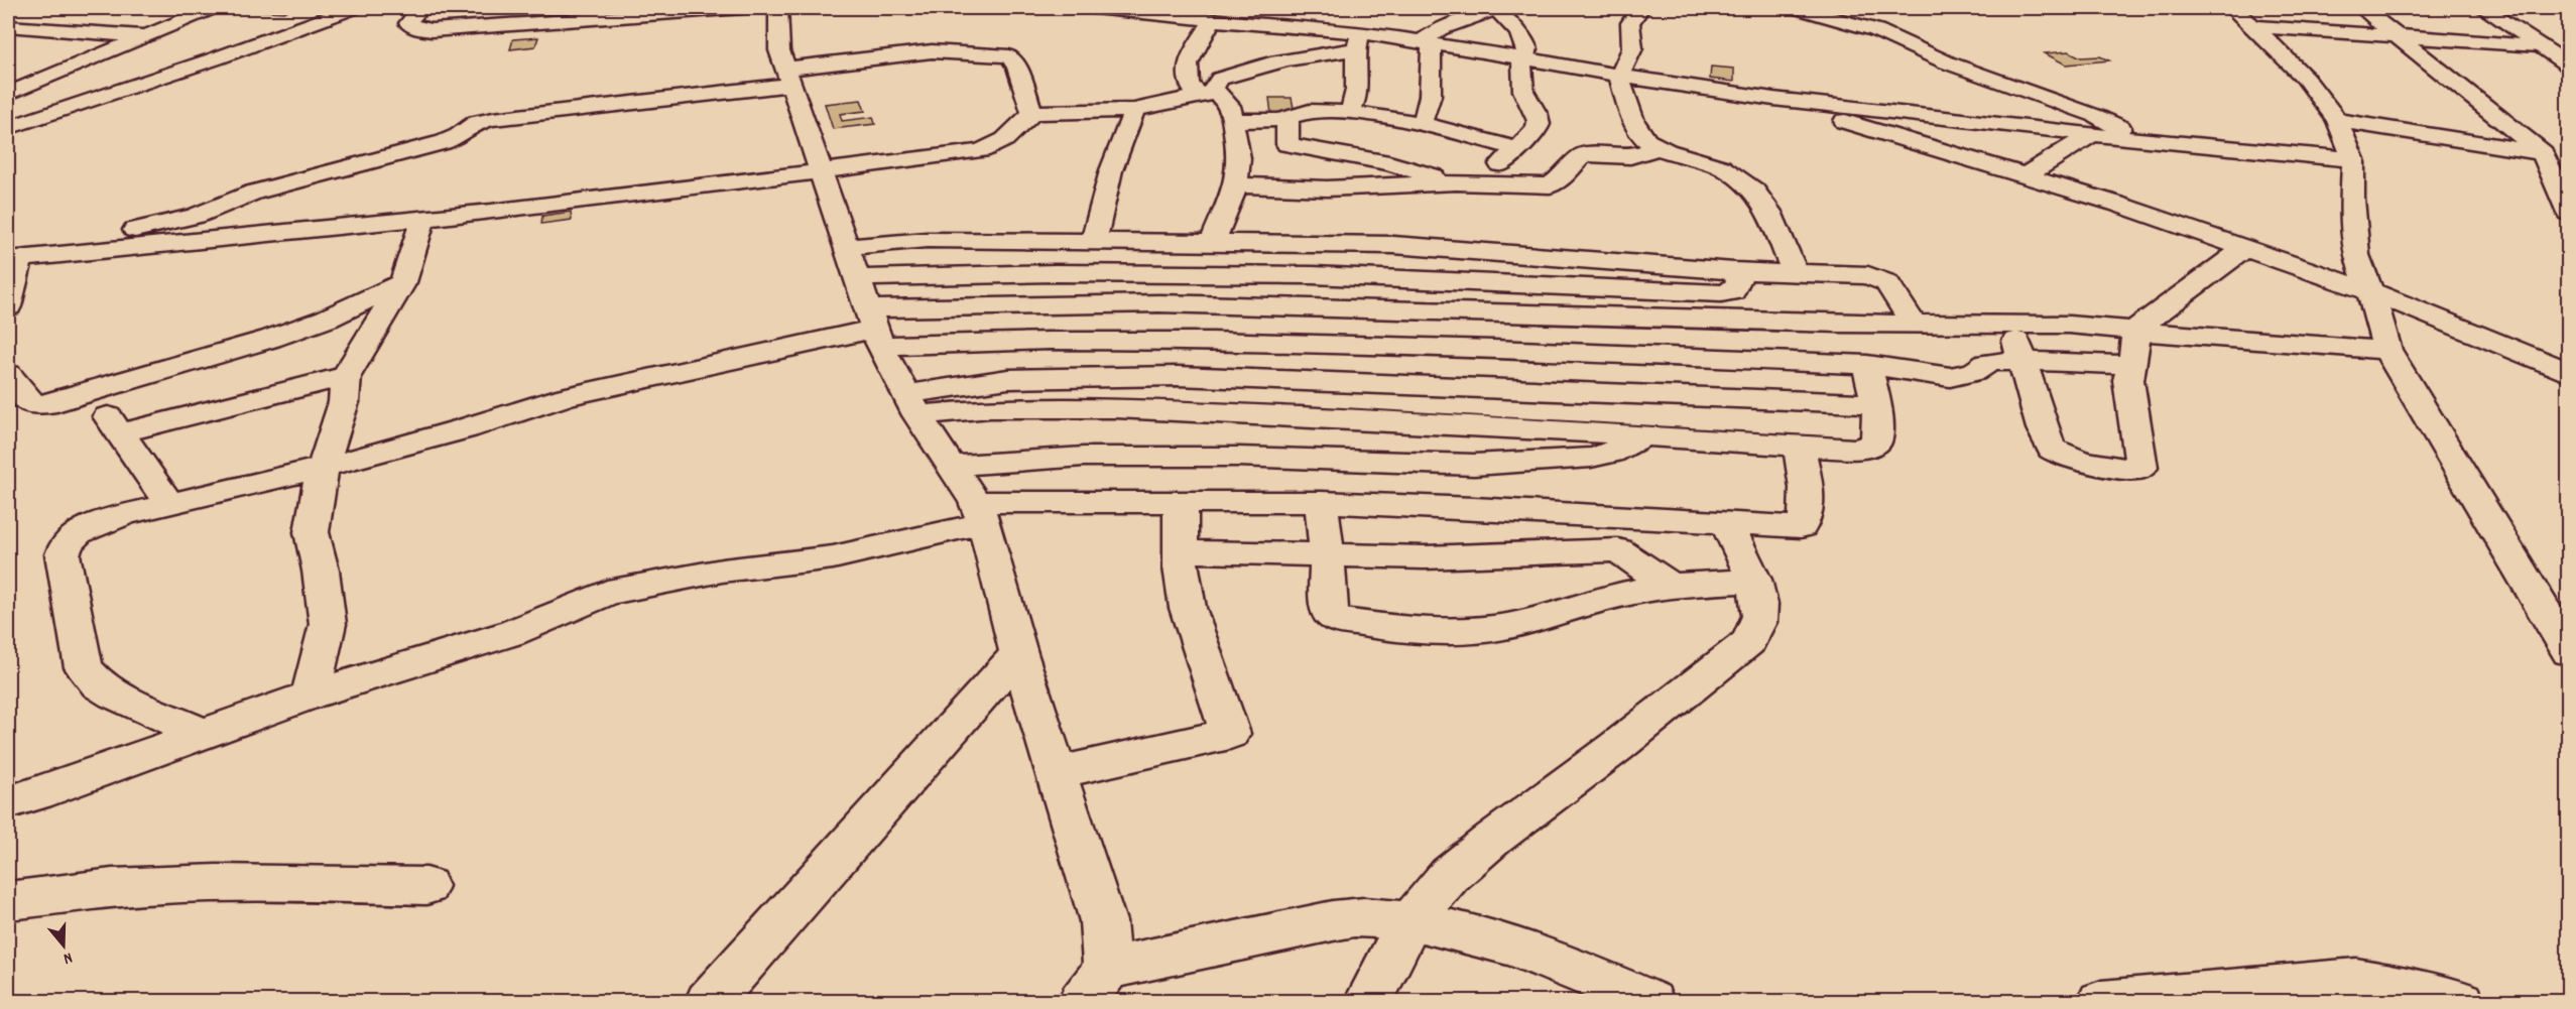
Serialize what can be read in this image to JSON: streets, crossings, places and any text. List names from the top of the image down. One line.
{"north":"bottom"}
